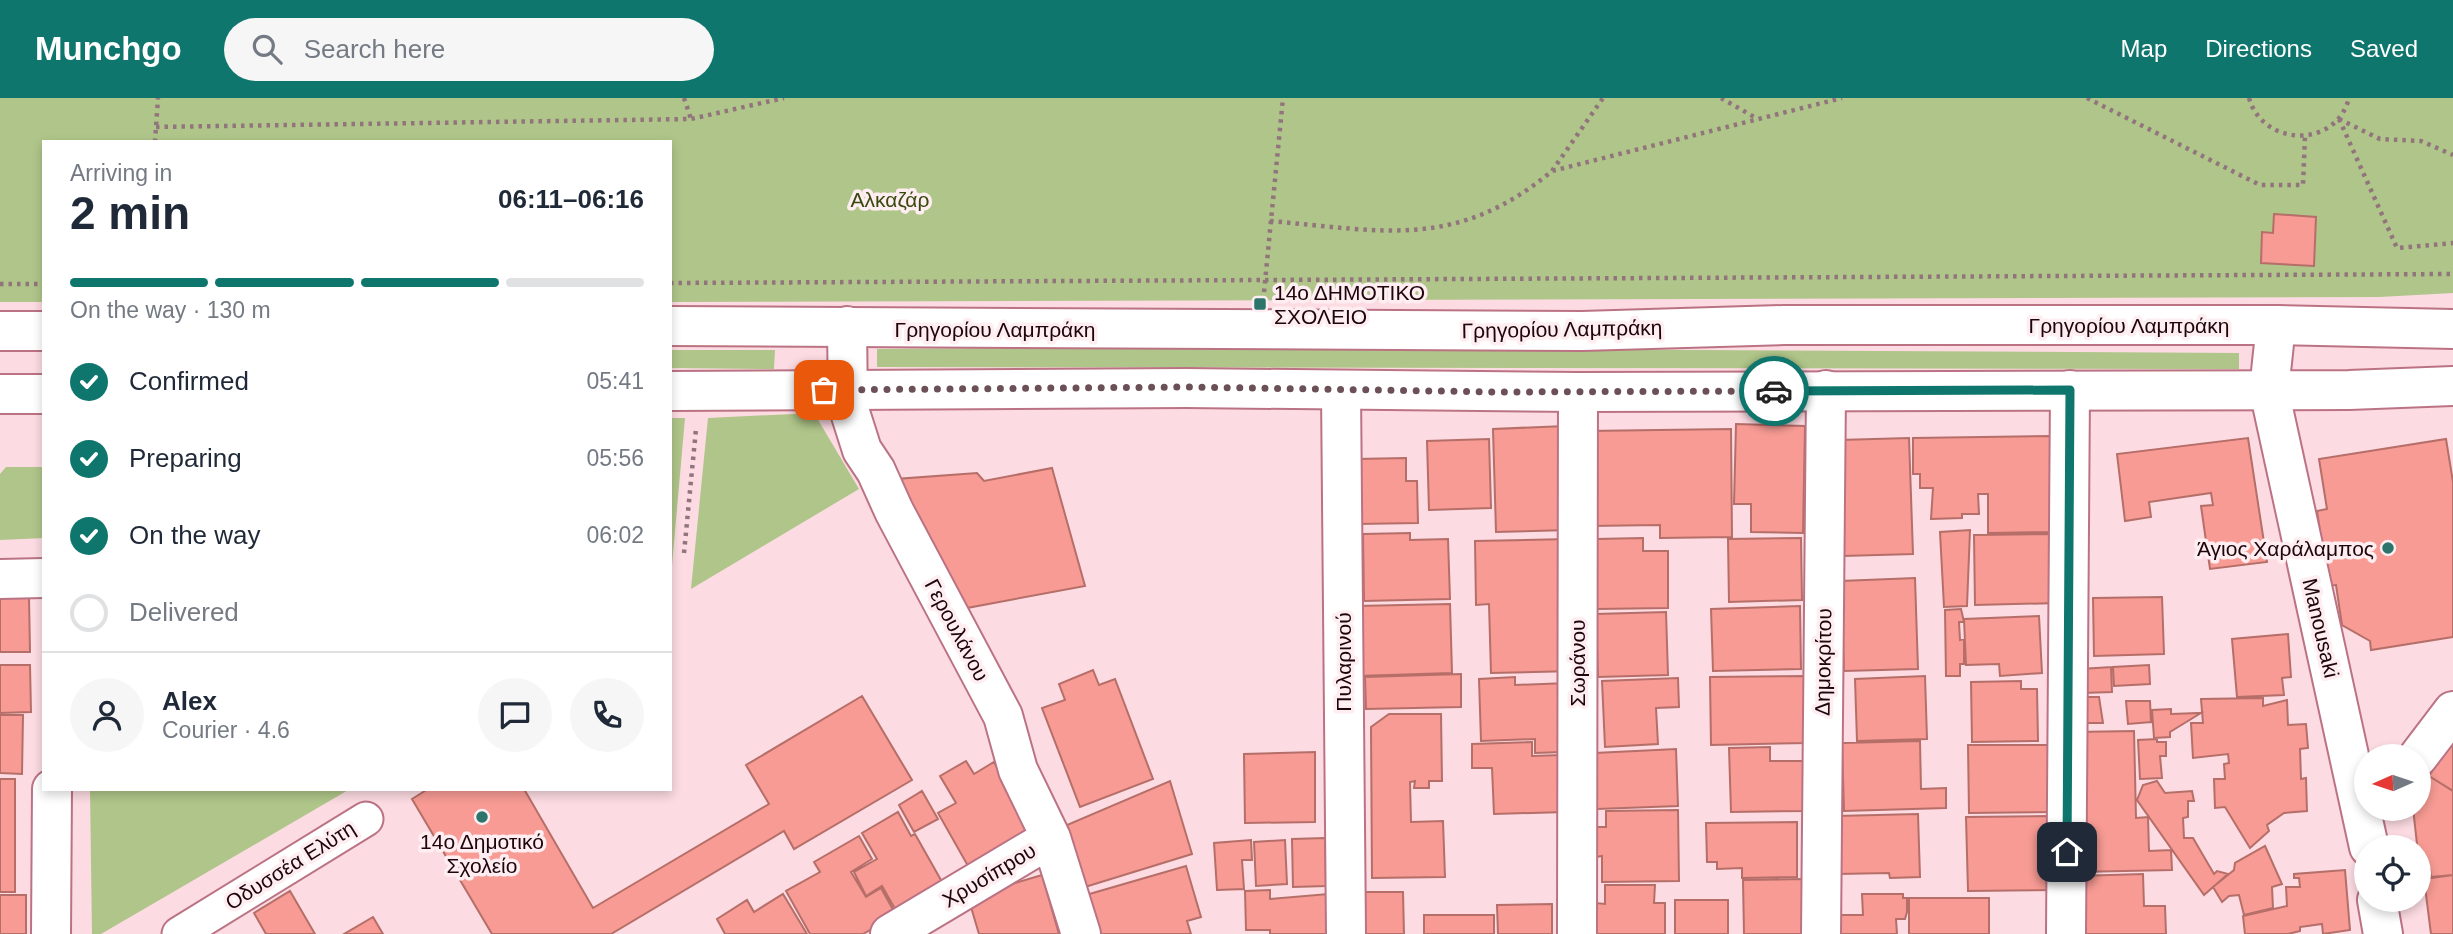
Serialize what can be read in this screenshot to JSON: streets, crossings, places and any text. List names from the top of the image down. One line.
{"streets":{"street":["Γρηγορίου Λαμπράκη","Manousaki","Γερουλάνου","Πυλαρινού","Δημοκρίτου","Σωράνου","Οδυσσέα Ελύτη","Χρυσίπpου"]},"crossings":[["Γρηγορίου Λαμπράκη","Manousaki"],["Γρηγορίου Λαμπράκη","Γερουλάνου"],["Γερουλάνου","Χρυσίπpου"]],"parks":["Αλκαζάρ"],"places":{"transit":["14ο ΔΗΜΟΤΙΚΟ ΣΧΟΛΕΙΟ"],"other":["Άγιος Χαράλαμπος","14ο Δημοτικό Σχολείο"]},"north":"left","page":{"header":"Munchgo","search":"Search here","nav":["Map","Directions","Saved"],"heading":["2 min","Arriving in","06:11–06:16"],"panel":["Alex","Courier · 4.6"],"bar":"On the way · 130 m","list":[["Confirmed","05:41"],["Preparing","05:56"],["On the way","06:02"],"Delivered"]}}
